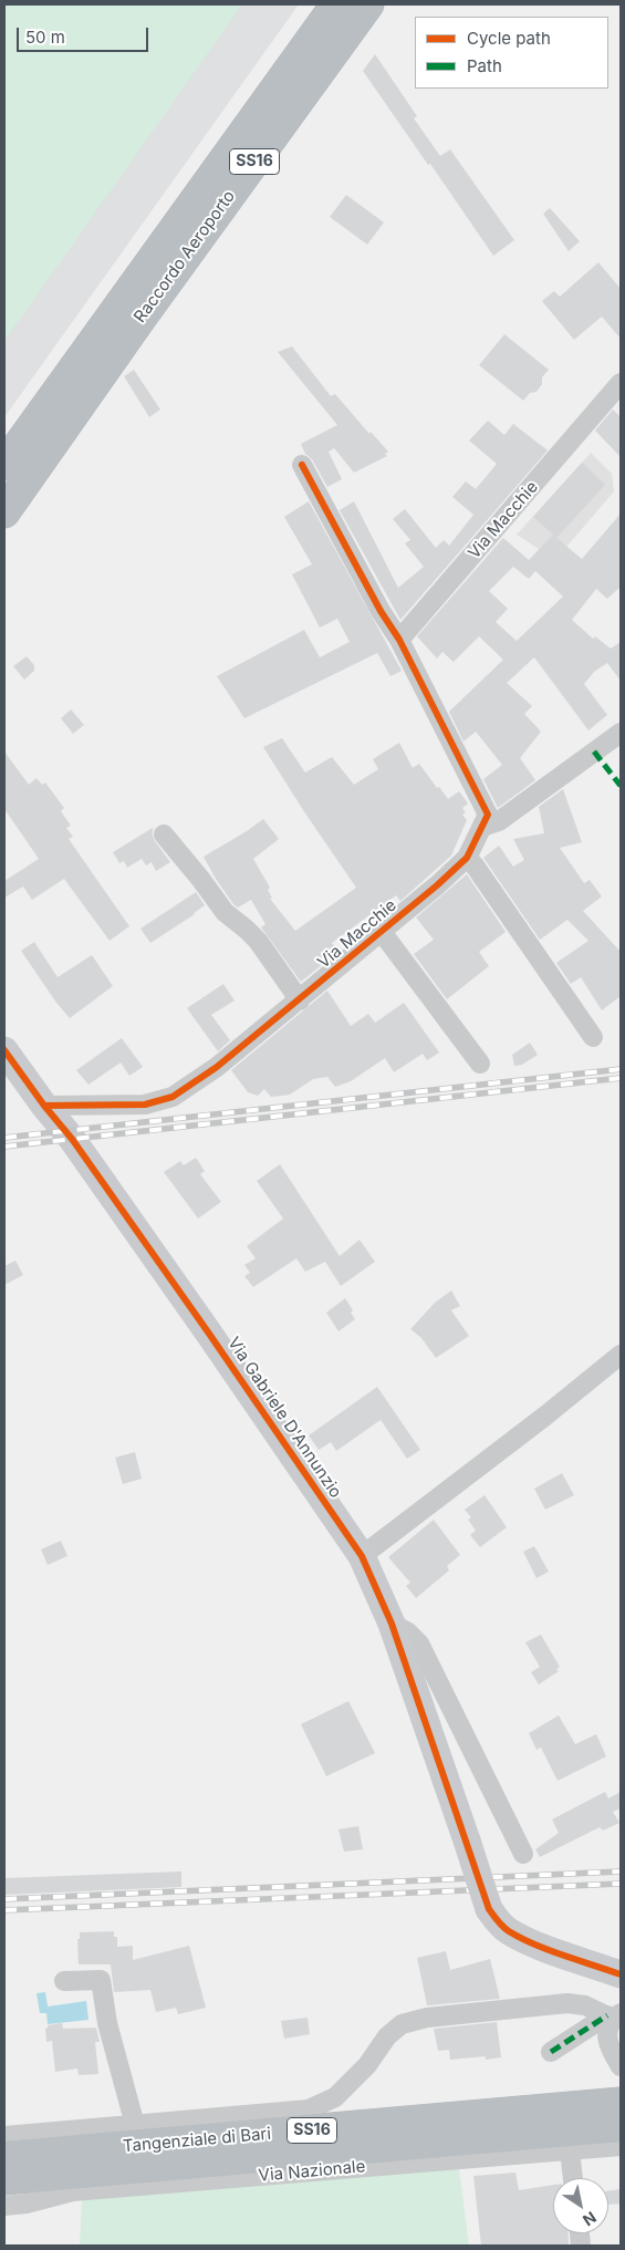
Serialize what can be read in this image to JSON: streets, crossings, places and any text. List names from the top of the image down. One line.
{"streets":{"highway":["SS16","Raccordo Aeroporto","Tangenziale di Bari"],"street":["Via Macchie","Via Gabriele D'Annunzio","Via Nazionale"]},"crossings":[["Via Macchie","Via Gabriele D'Annunzio"]],"legend":["Cycle path","Path"],"scale_bar":"50 m","north":"bottom right"}
